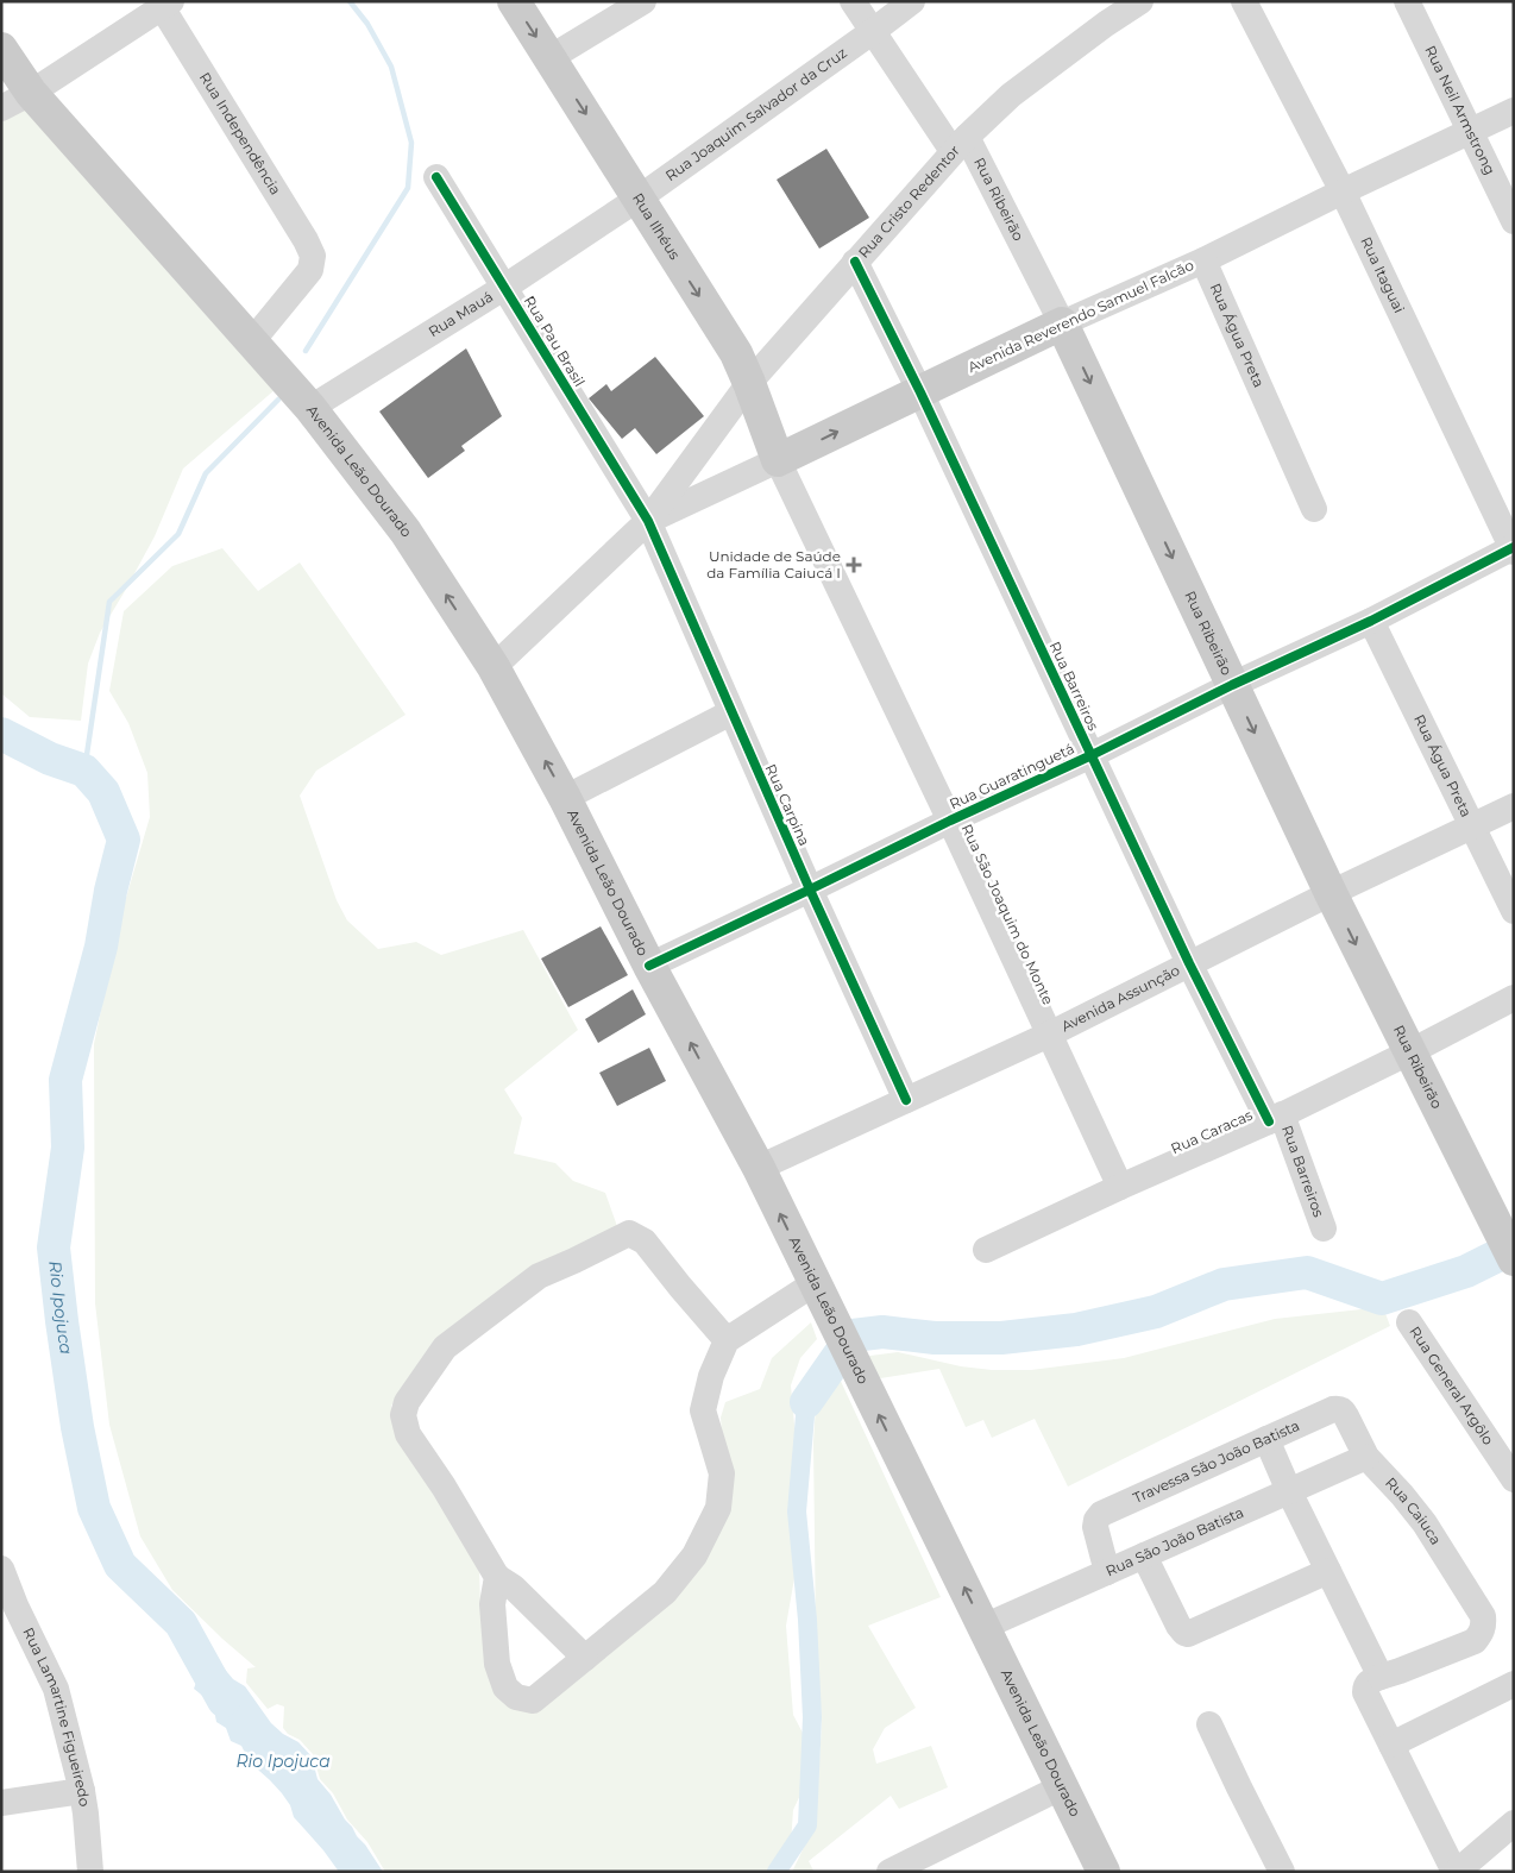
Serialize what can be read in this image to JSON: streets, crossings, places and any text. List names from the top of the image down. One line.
{"streets":{"main road":["Rua Ribeirão","Rua Ilhéus","Avenida Reverendo Samuel Falcão","Avenida Leão Dourado"],"street":["Rua Neil Armstrong","Rua Joaquim Salvador da Cruz","Rua Independência","Rua Cristo Redentor","Rua Itaguai","Rua Mauá","Rua Água Preta","Rua Pau Brasil","Rua Barreiros","Rua Guaratinguetá","Rua Carpina","Rua São Joaquim do Monte","Avenida Assunção","Rua Caracas","Rua General Argôlo","Travessa São João Batista","Rua Caiuca","Rua São João Batista","Rua Lamartine Figueiredo"]},"crossings":[["Rua Neil Armstrong","Avenida Reverendo Samuel Falcão"],["Rua Joaquim Salvador da Cruz","Rua Ilhéus"],["Rua Joaquim Salvador da Cruz","Rua Mauá"],["Rua Independência","Avenida Leão Dourado"],["Rua Ribeirão","Rua Cristo Redentor"],["Rua Ribeirão","Avenida Reverendo Samuel Falcão"],["Rua Ribeirão","Rua Guaratinguetá"],["Rua Ribeirão","Avenida Assunção"],["Rua Ribeirão","Rua Caracas"],["Rua Cristo Redentor","Rua Ilhéus"],["Rua Cristo Redentor","Avenida Reverendo Samuel Falcão"],["Rua Cristo Redentor","Rua Pau Brasil"],["Rua Cristo Redentor","Rua Barreiros"],["Rua Cristo Redentor","Rua Carpina"],["Rua Ilhéus","Rua Mauá"],["Rua Ilhéus","Avenida Reverendo Samuel Falcão"],["Rua Ilhéus","Rua São Joaquim do Monte"],["Rua Itaguai","Avenida Reverendo Samuel Falcão"],["Rua Itaguai","Rua Guaratinguetá"],["Rua Mauá","Rua Pau Brasil"],["Rua Mauá","Avenida Leão Dourado"],["Avenida Reverendo Samuel Falcão","Rua Água Preta"],["Avenida Reverendo Samuel Falcão","Rua Pau Brasil"],["Avenida Reverendo Samuel Falcão","Rua Barreiros"],["Avenida Reverendo Samuel Falcão","Rua Carpina"],["Avenida Reverendo Samuel Falcão","Rua São Joaquim do Monte"],["Rua Água Preta","Rua Guaratinguetá"],["Rua Água Preta","Avenida Assunção"],["Rua Pau Brasil","Rua Carpina"],["Avenida Leão Dourado","Rua Guaratinguetá"],["Avenida Leão Dourado","Avenida Assunção"],["Avenida Leão Dourado","Rua São João Batista"],["Rua Barreiros","Rua Guaratinguetá"],["Rua Barreiros","Avenida Assunção"],["Rua Barreiros","Rua Caracas"],["Rua Guaratinguetá","Rua Carpina"],["Rua Guaratinguetá","Rua São Joaquim do Monte"],["Rua Carpina","Avenida Assunção"],["Rua São Joaquim do Monte","Avenida Assunção"],["Rua São Joaquim do Monte","Rua Caracas"],["Travessa São João Batista","Rua Caiuca"],["Travessa São João Batista","Rua São João Batista"],["Rua Caiuca","Rua São João Batista"]],"one_way":["Rua Ribeirão","Rua Ilhéus","Avenida Leão Dourado"],"water":["Rio Ipojuca"],"places":{"health":["Unidade de Saúde da Família Caiucá I"]}}
